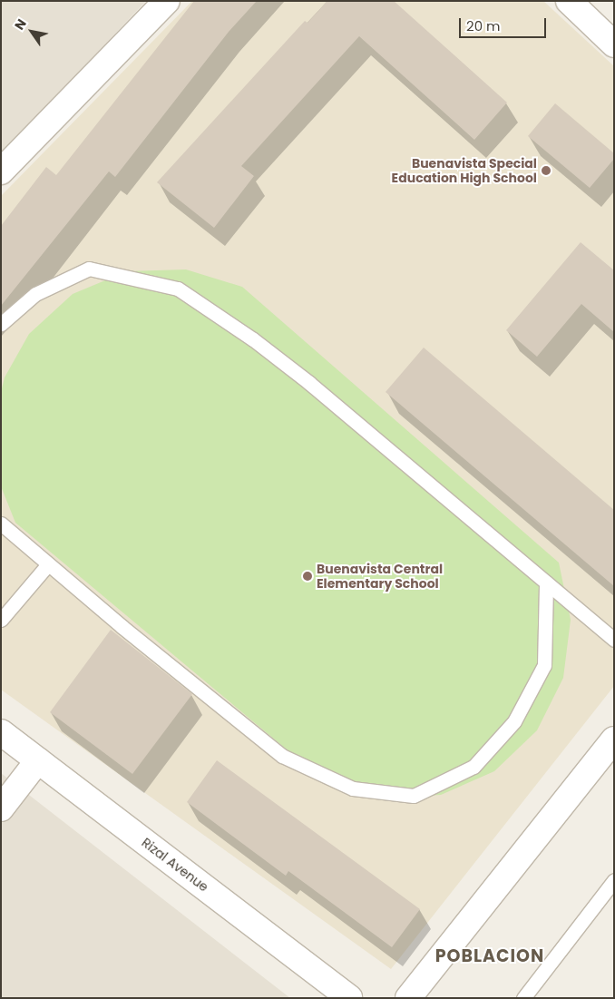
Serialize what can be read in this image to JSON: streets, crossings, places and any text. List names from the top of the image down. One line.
{"streets":{"street":["Rizal Avenue"]},"districts":["POBLACION"],"places":["Buenavista Special Education High School","Buenavista Central Elementary School"],"scale_bar":"20 m","north":"top left"}
